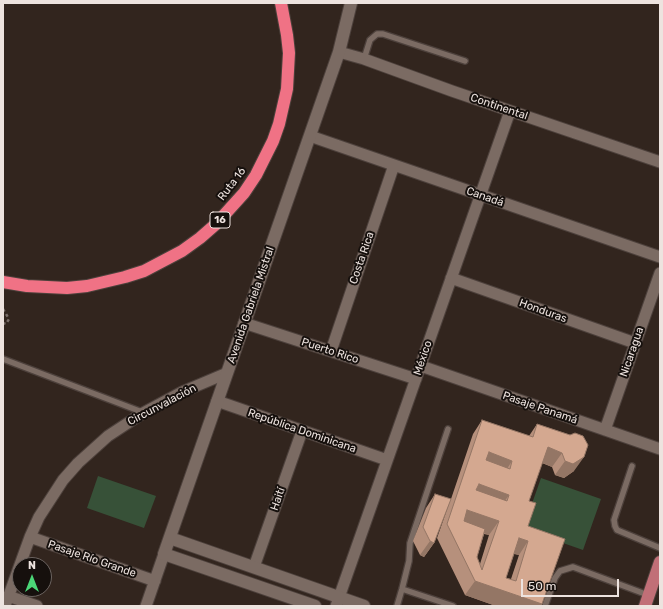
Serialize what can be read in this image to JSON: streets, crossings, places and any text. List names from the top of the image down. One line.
{"streets":{"highway":["Ruta 16","16"],"street":["Continental","Canadá","Costa Rica","Avenida Gabriela Mistral","Honduras","Puerto Rico","Nicaragua","México","Circunvalación","Pasaje Panamá","República Dominicana","Haití","Pasaje Río Grande"]},"crossings":[["Continental","Avenida Gabriela Mistral"],["Continental","México"],["Canadá","Costa Rica"],["Canadá","Avenida Gabriela Mistral"],["Canadá","México"],["Costa Rica","Puerto Rico"],["Avenida Gabriela Mistral","Puerto Rico"],["Avenida Gabriela Mistral","Circunvalación"],["Avenida Gabriela Mistral","República Dominicana"],["Avenida Gabriela Mistral","Pasaje Río Grande"],["Honduras","Nicaragua"],["Honduras","México"],["Puerto Rico","México"],["Nicaragua","Pasaje Panamá"],["México","Pasaje Panamá"],["México","República Dominicana"],["Circunvalación","Pasaje Río Grande"],["República Dominicana","Haití"]],"scale_bar":"50 m","north":"top"}
